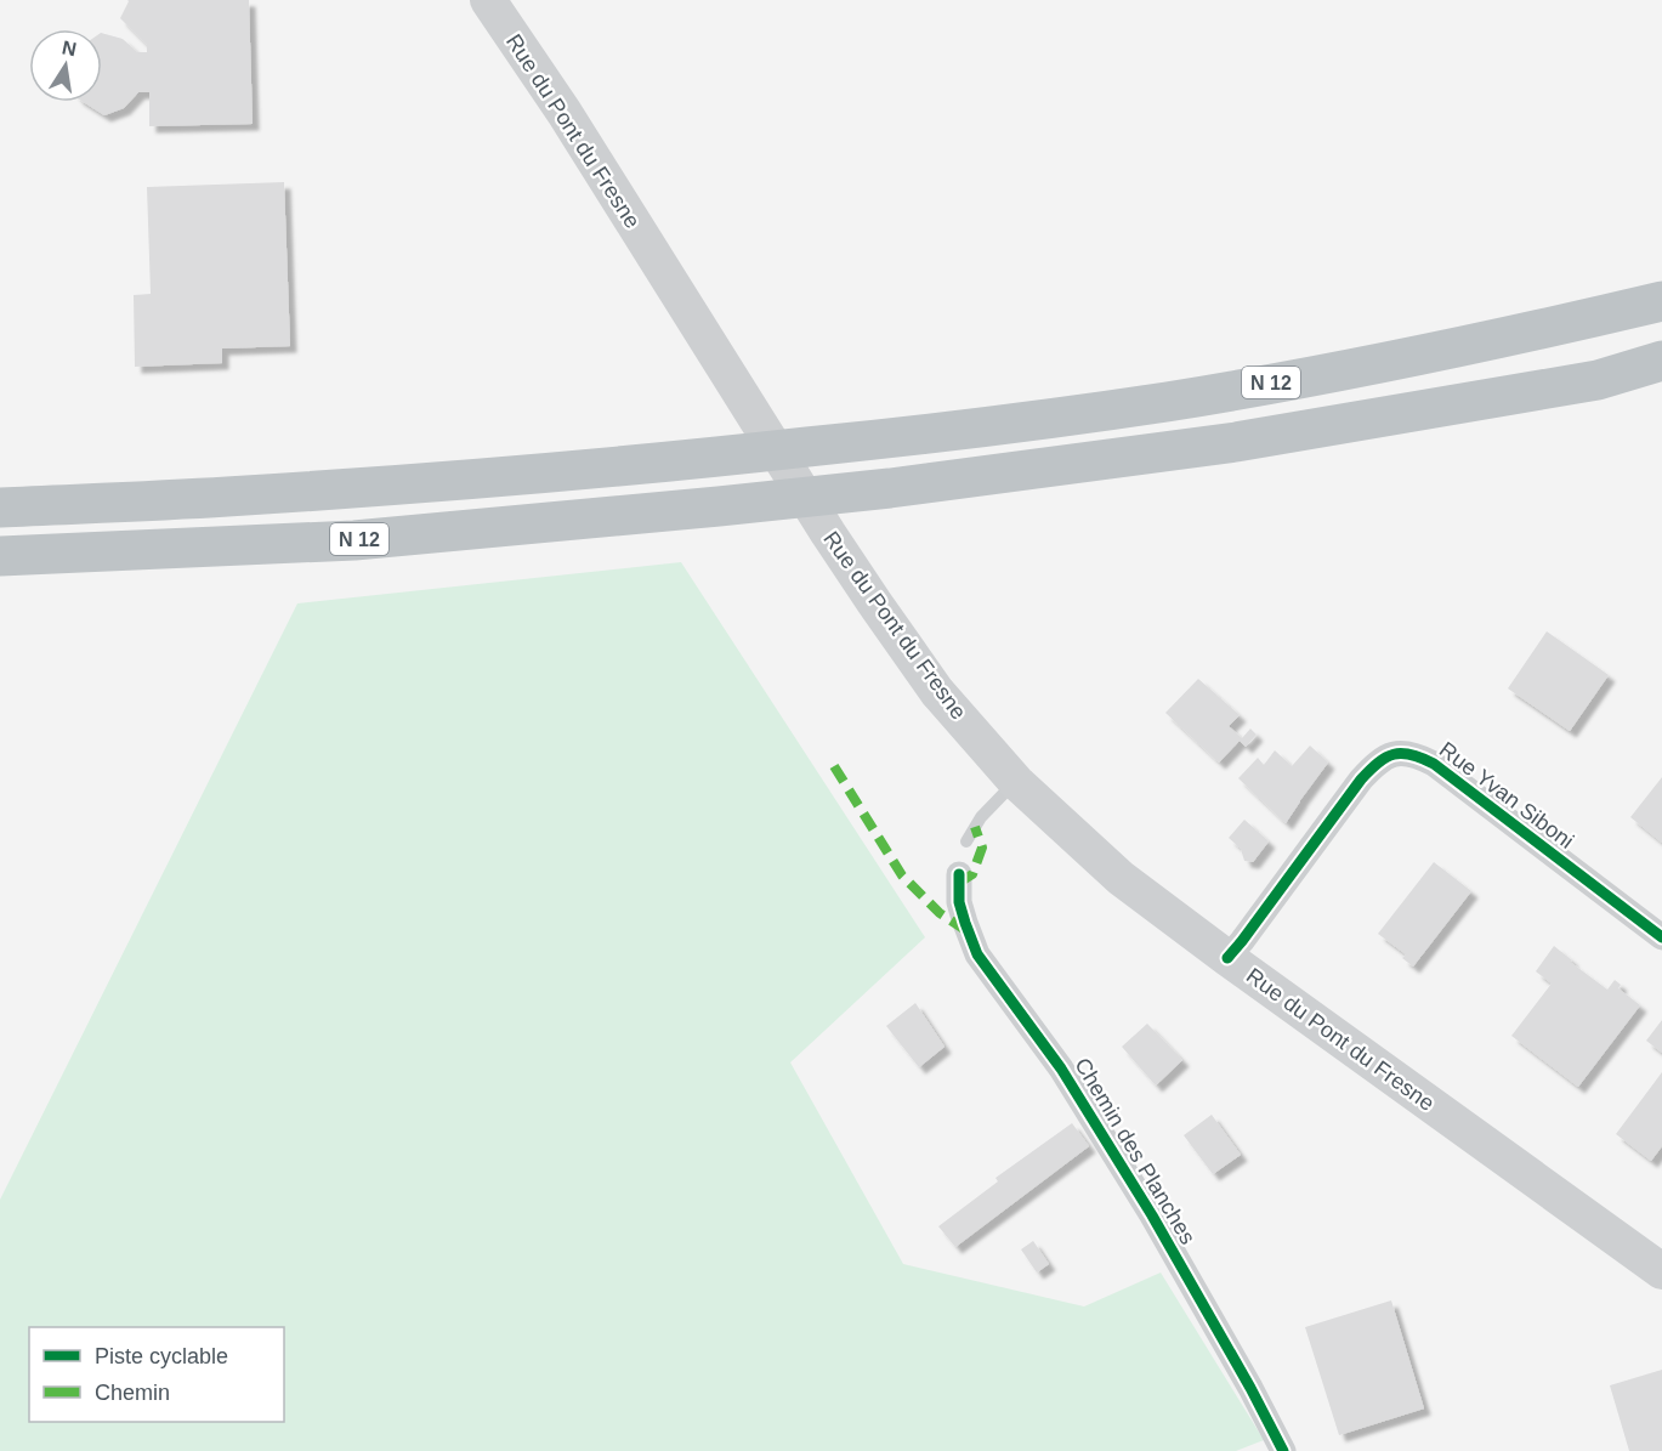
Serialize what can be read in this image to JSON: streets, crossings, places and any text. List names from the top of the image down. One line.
{"streets":{"highway":["N 12"],"main road":["Rue du Pont du Fresne"],"street":["Rue Yvan Siboni","Chemin des Planches"]},"crossings":[["Rue du Pont du Fresne","Rue Yvan Siboni"]],"legend":["Piste cyclable","Chemin"],"north":"top"}
